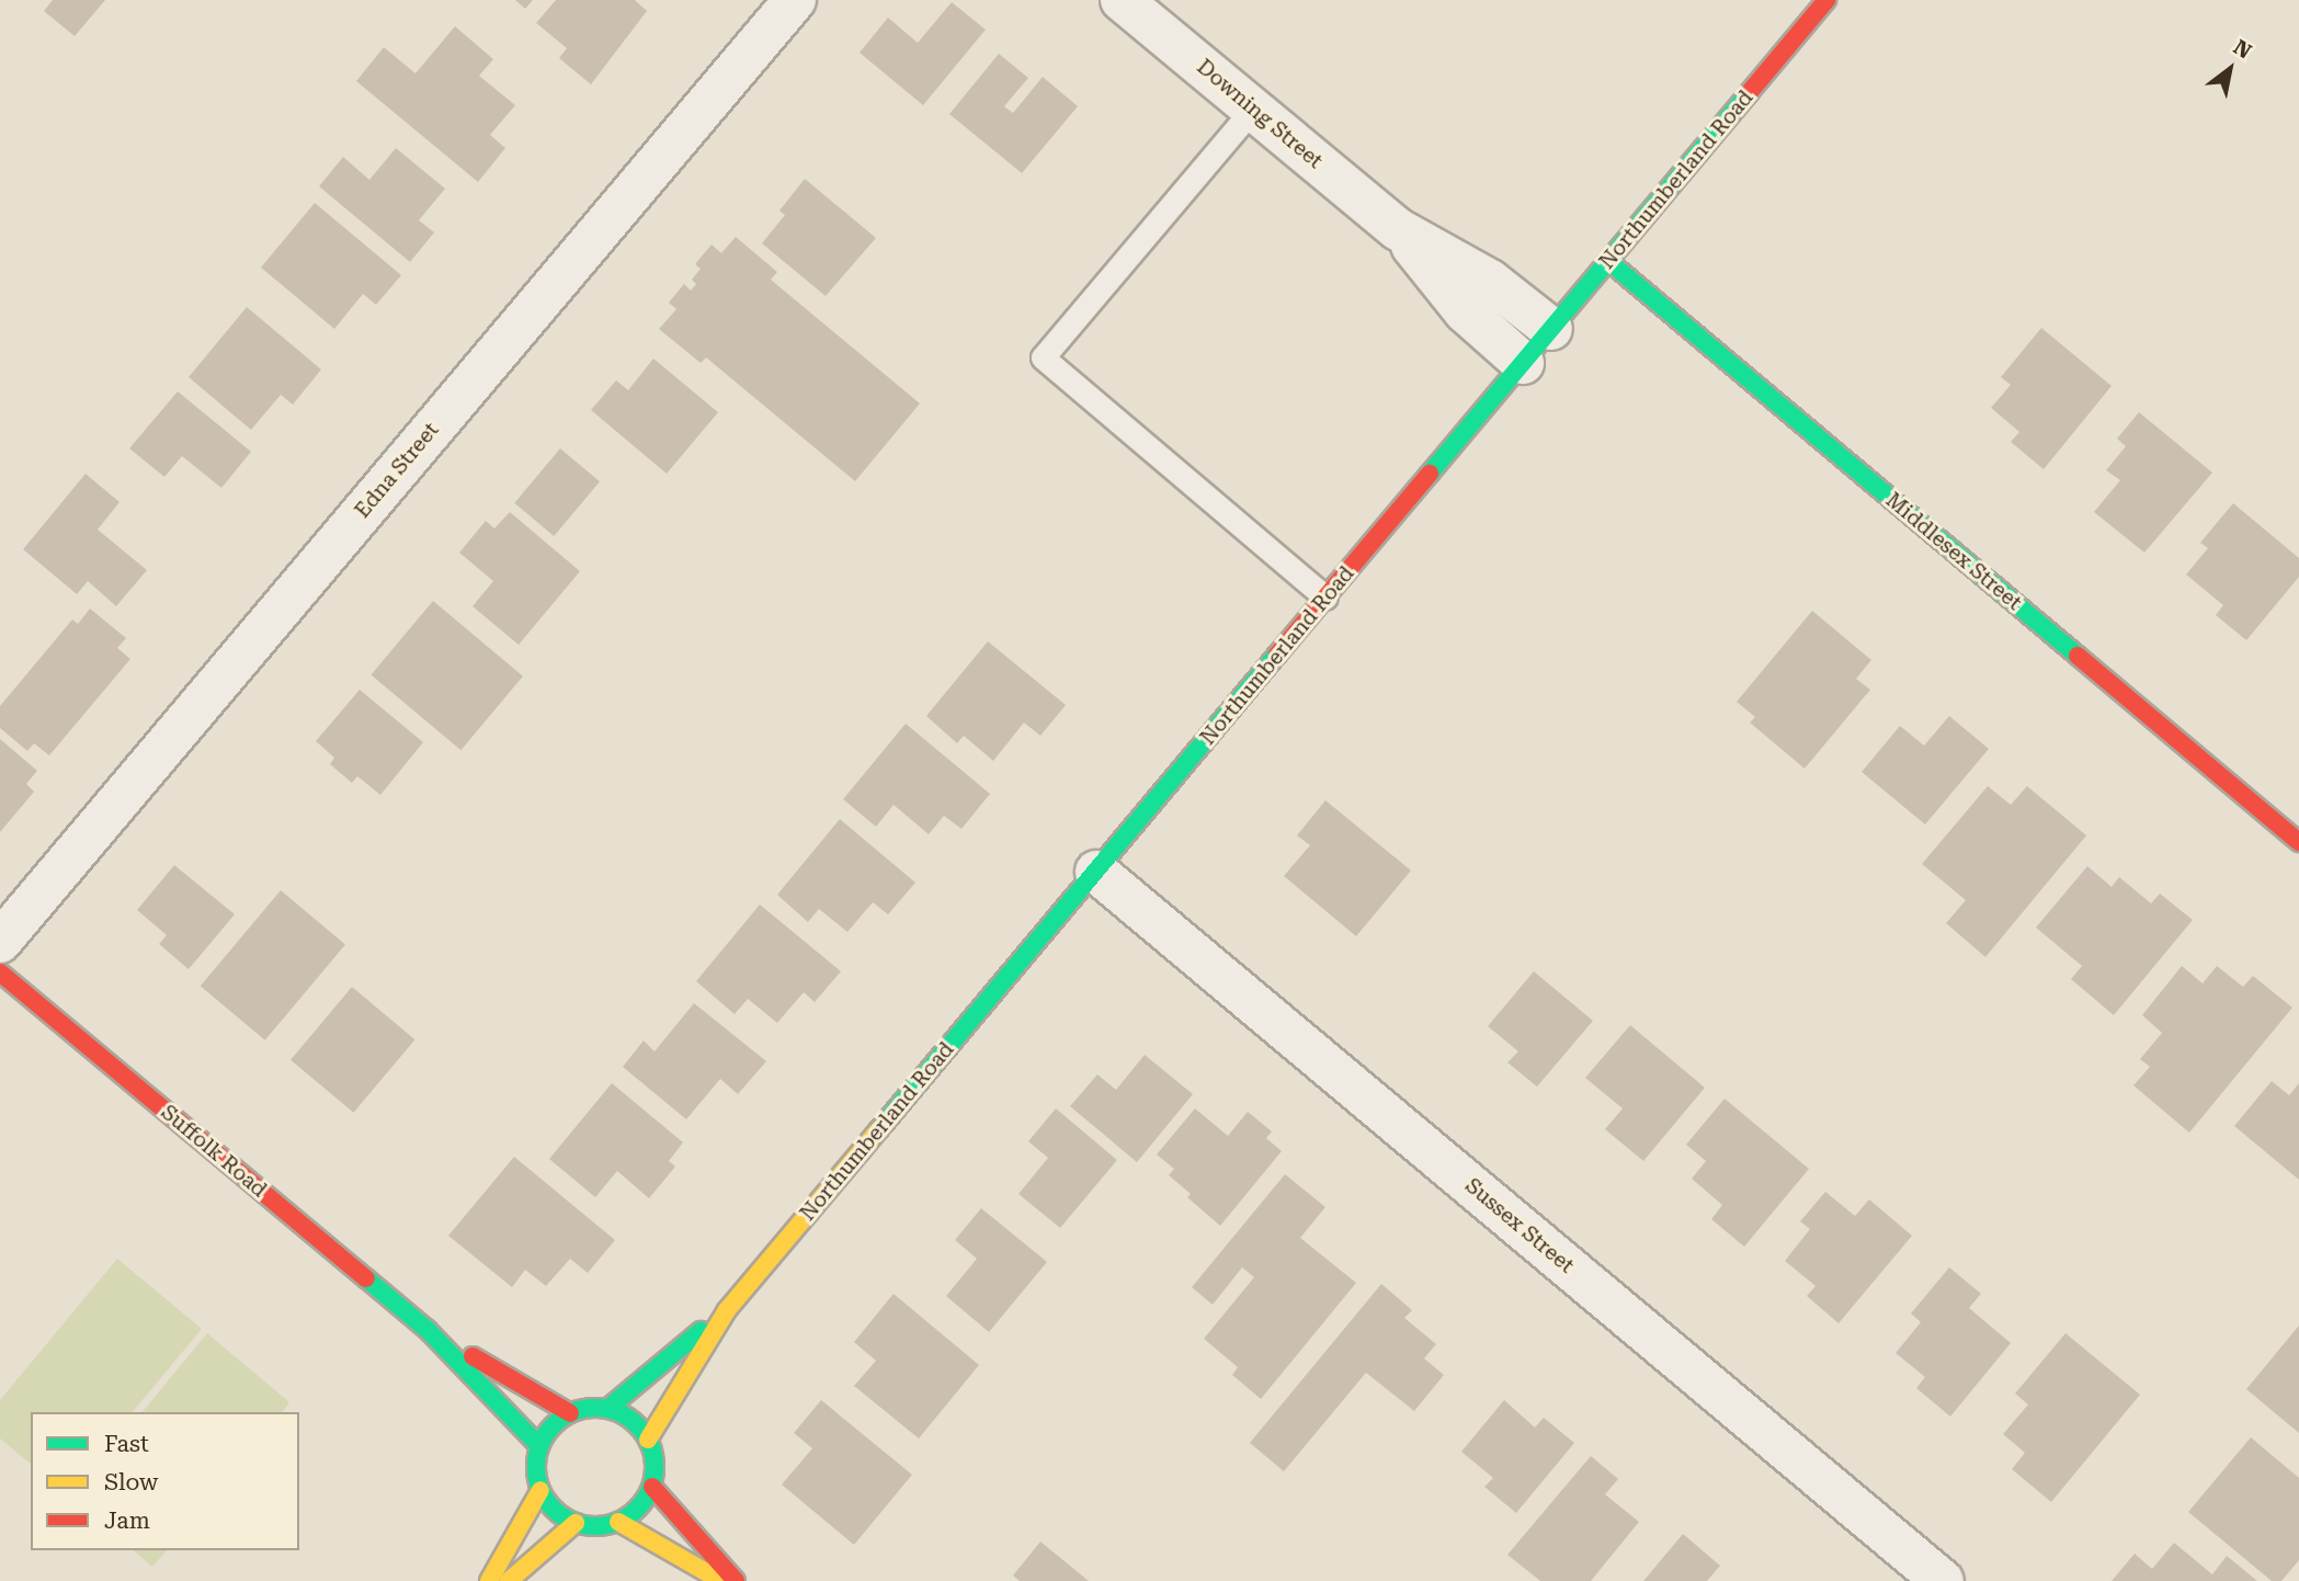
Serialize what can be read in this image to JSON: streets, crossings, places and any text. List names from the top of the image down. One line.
{"streets":{"street":["Downing Street","Northumberland Road","Edna Street","Middlesex Street","Suffolk Road","Sussex Street"]},"crossings":[["Downing Street","Northumberland Road"],["Northumberland Road","Middlesex Street"],["Northumberland Road","Suffolk Road"],["Northumberland Road","Sussex Street"]],"legend":["Fast","Slow","Jam"],"north":"top right"}
